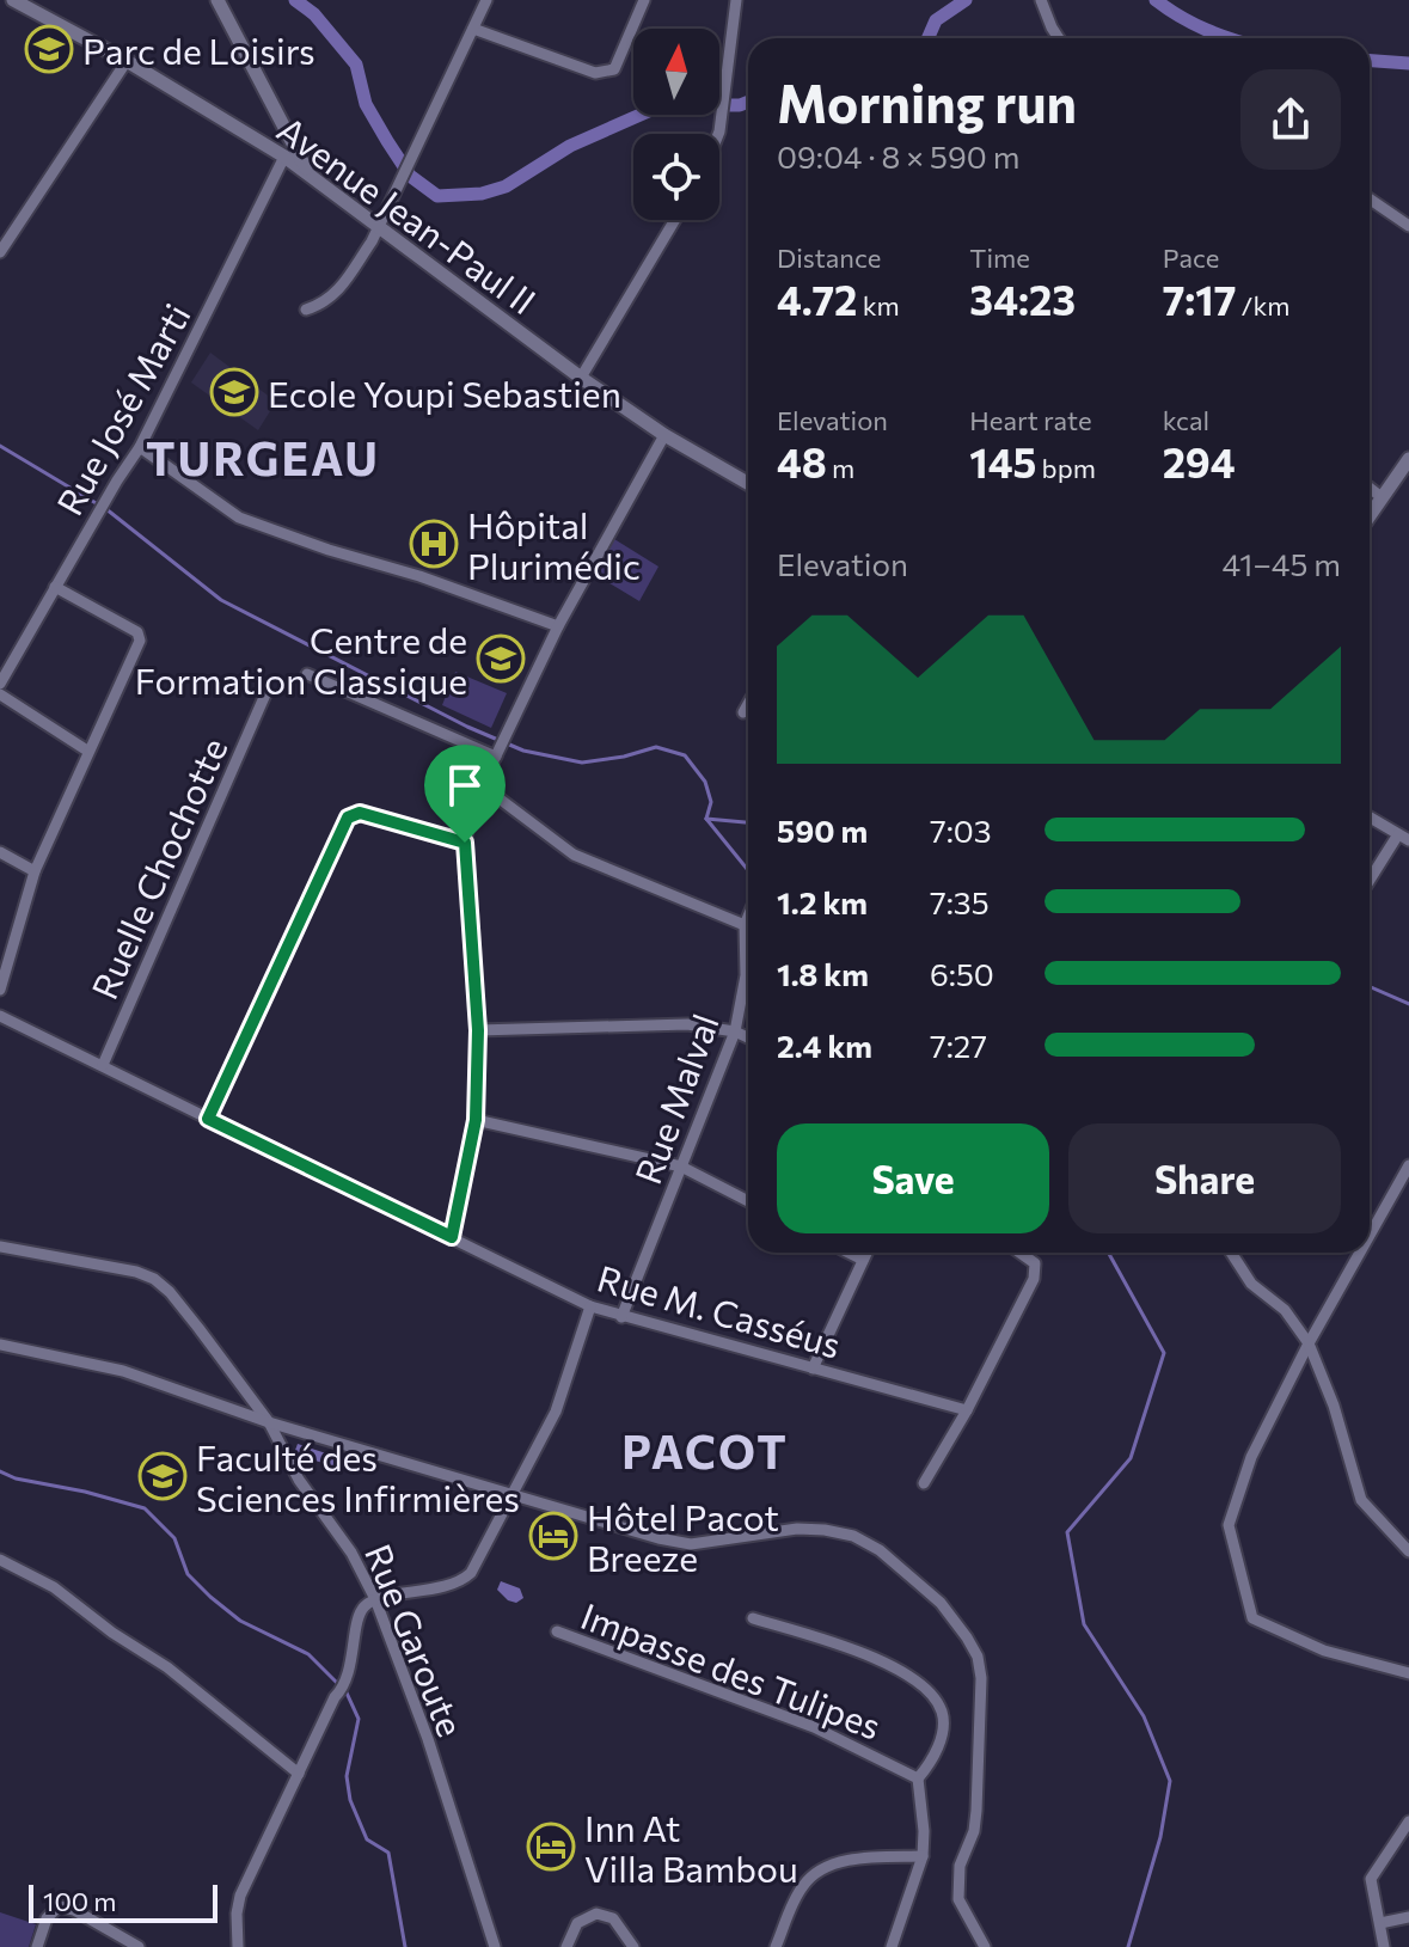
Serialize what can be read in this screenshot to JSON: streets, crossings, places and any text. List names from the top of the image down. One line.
{"streets":{"street":["Avenue Jean-Paul II","Rue José Marti","Ruelle Chochotte","Rue Malval","Rue M. Casséus","Rue Garoute","Impasse des Tulipes"]},"crossings":[["Avenue Jean-Paul II","Rue José Marti"],["Ruelle Chochotte","Rue M. Casséus"],["Rue Malval","Rue M. Casséus"]],"districts":["TURGEAU","PACOT"],"places":{"school or university":["Parc de Loisirs","Ecole Youpi Sebastien","Centre de Formation Classique","Faculté des Sciences Infirmières"],"hospital":["Hôpital Plurimédic"],"hotel":["Hôtel Pacot Breeze","Inn At Villa Bambou"]},"scale_bar":"100 m","north":"top","page":{"heading":["Morning run","09:04 · 8 × 590 m"],"stats":[["Distance","4.72 km"],["Time","34:23"],["Pace","7:17 /km"],["Elevation","48 m"],["Heart rate","145 bpm"],["kcal","294"]],"chart":["Elevation","41–45 m"],"list":[{"name":"590 m","note":"7:03"},{"name":"1.2 km","note":"7:35"},{"name":"1.8 km","note":"6:50"},{"name":"2.4 km","note":"7:27"}],"buttons":["Save","Share"],"scale":"100 m"}}
